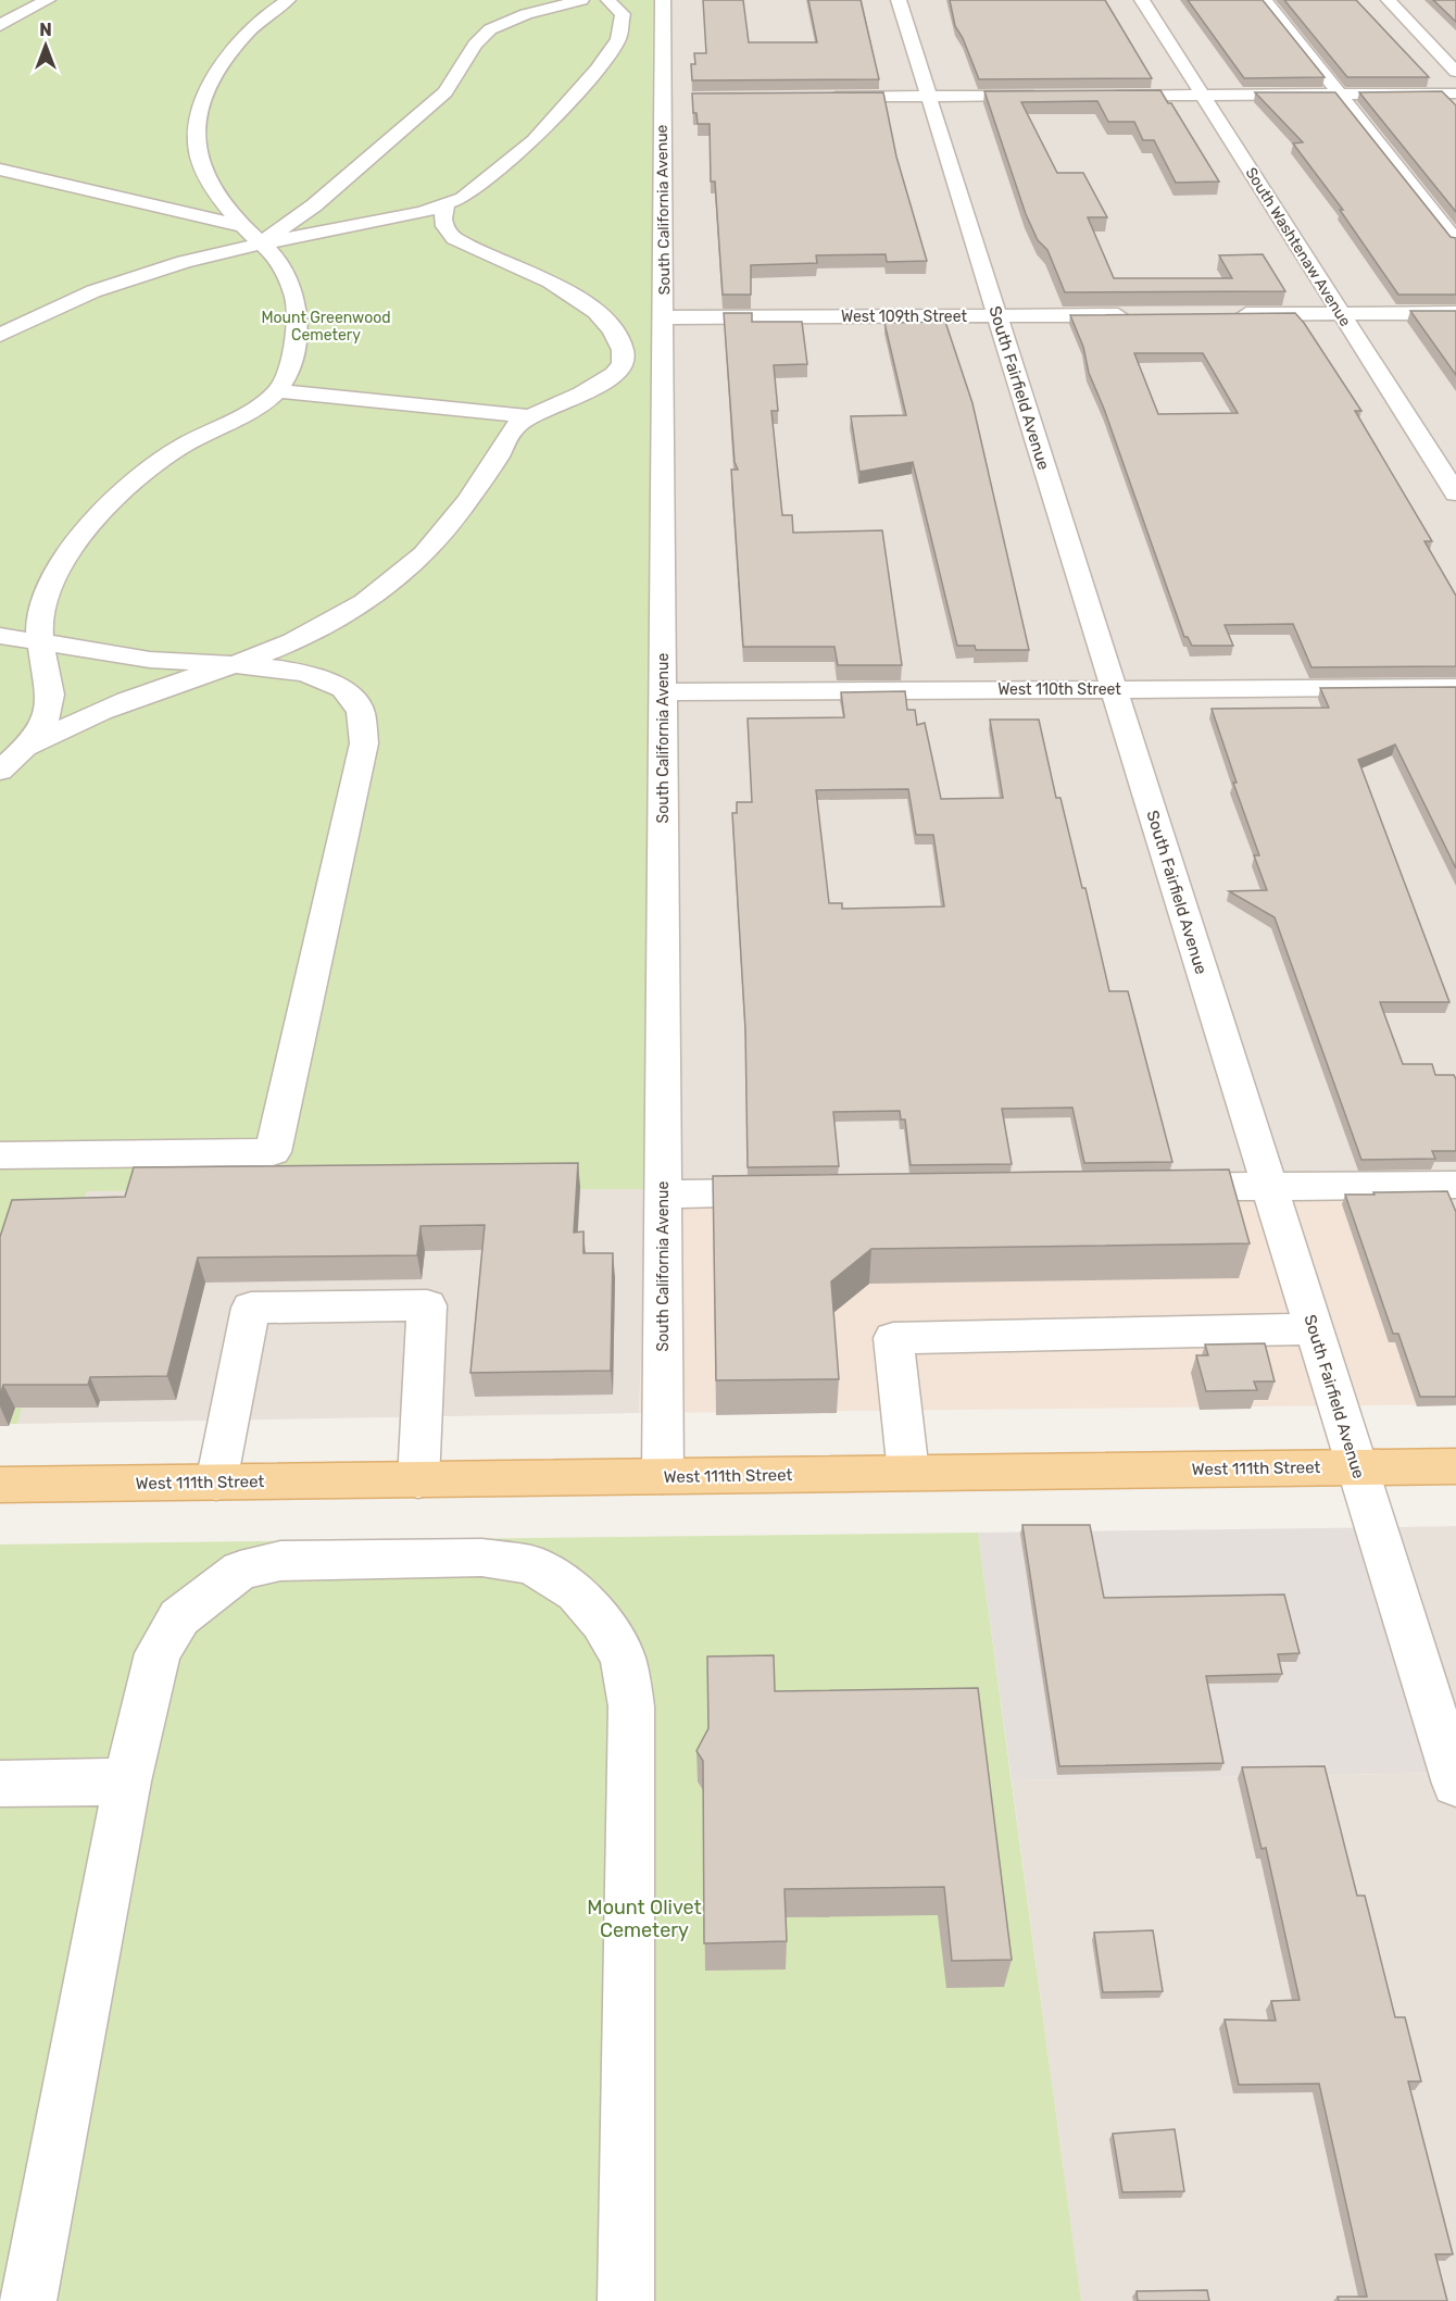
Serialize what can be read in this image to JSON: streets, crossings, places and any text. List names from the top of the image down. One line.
{"streets":{"main road":["West 111th Street"],"street":["South California Avenue","South Washtenaw Avenue","West 109th Street","South Fairfield Avenue","West 110th Street"]},"crossings":[["South California Avenue","West 109th Street"],["South California Avenue","West 110th Street"],["South California Avenue","West 111th Street"],["West 109th Street","South Fairfield Avenue"],["South Fairfield Avenue","West 110th Street"],["South Fairfield Avenue","West 111th Street"]],"parks":["Mount Greenwood Cemetery","Mount Olivet Cemetery"],"north":"top"}
